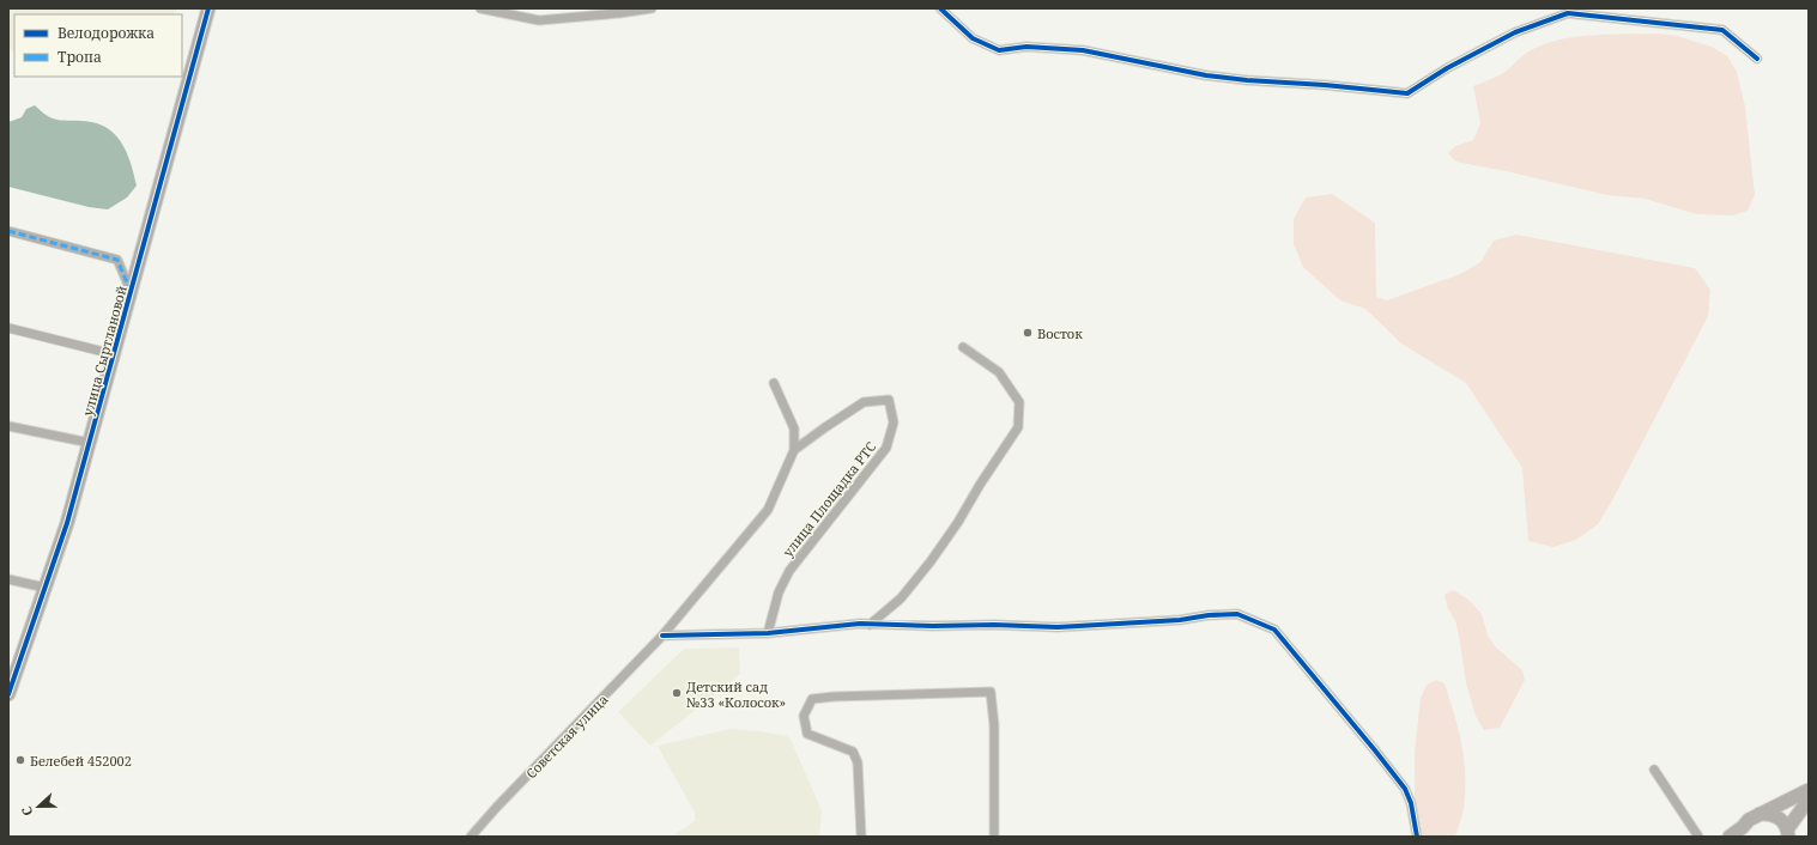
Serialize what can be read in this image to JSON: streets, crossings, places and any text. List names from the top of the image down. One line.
{"streets":{"street":["улица Сыртлановой","улица Площадка РТС","Советская улица"]},"places":["Восток","Детский сад №33 «Колосок»","Белебей 452002"],"legend":["Велодорожка","Тропа"],"north":"left"}
